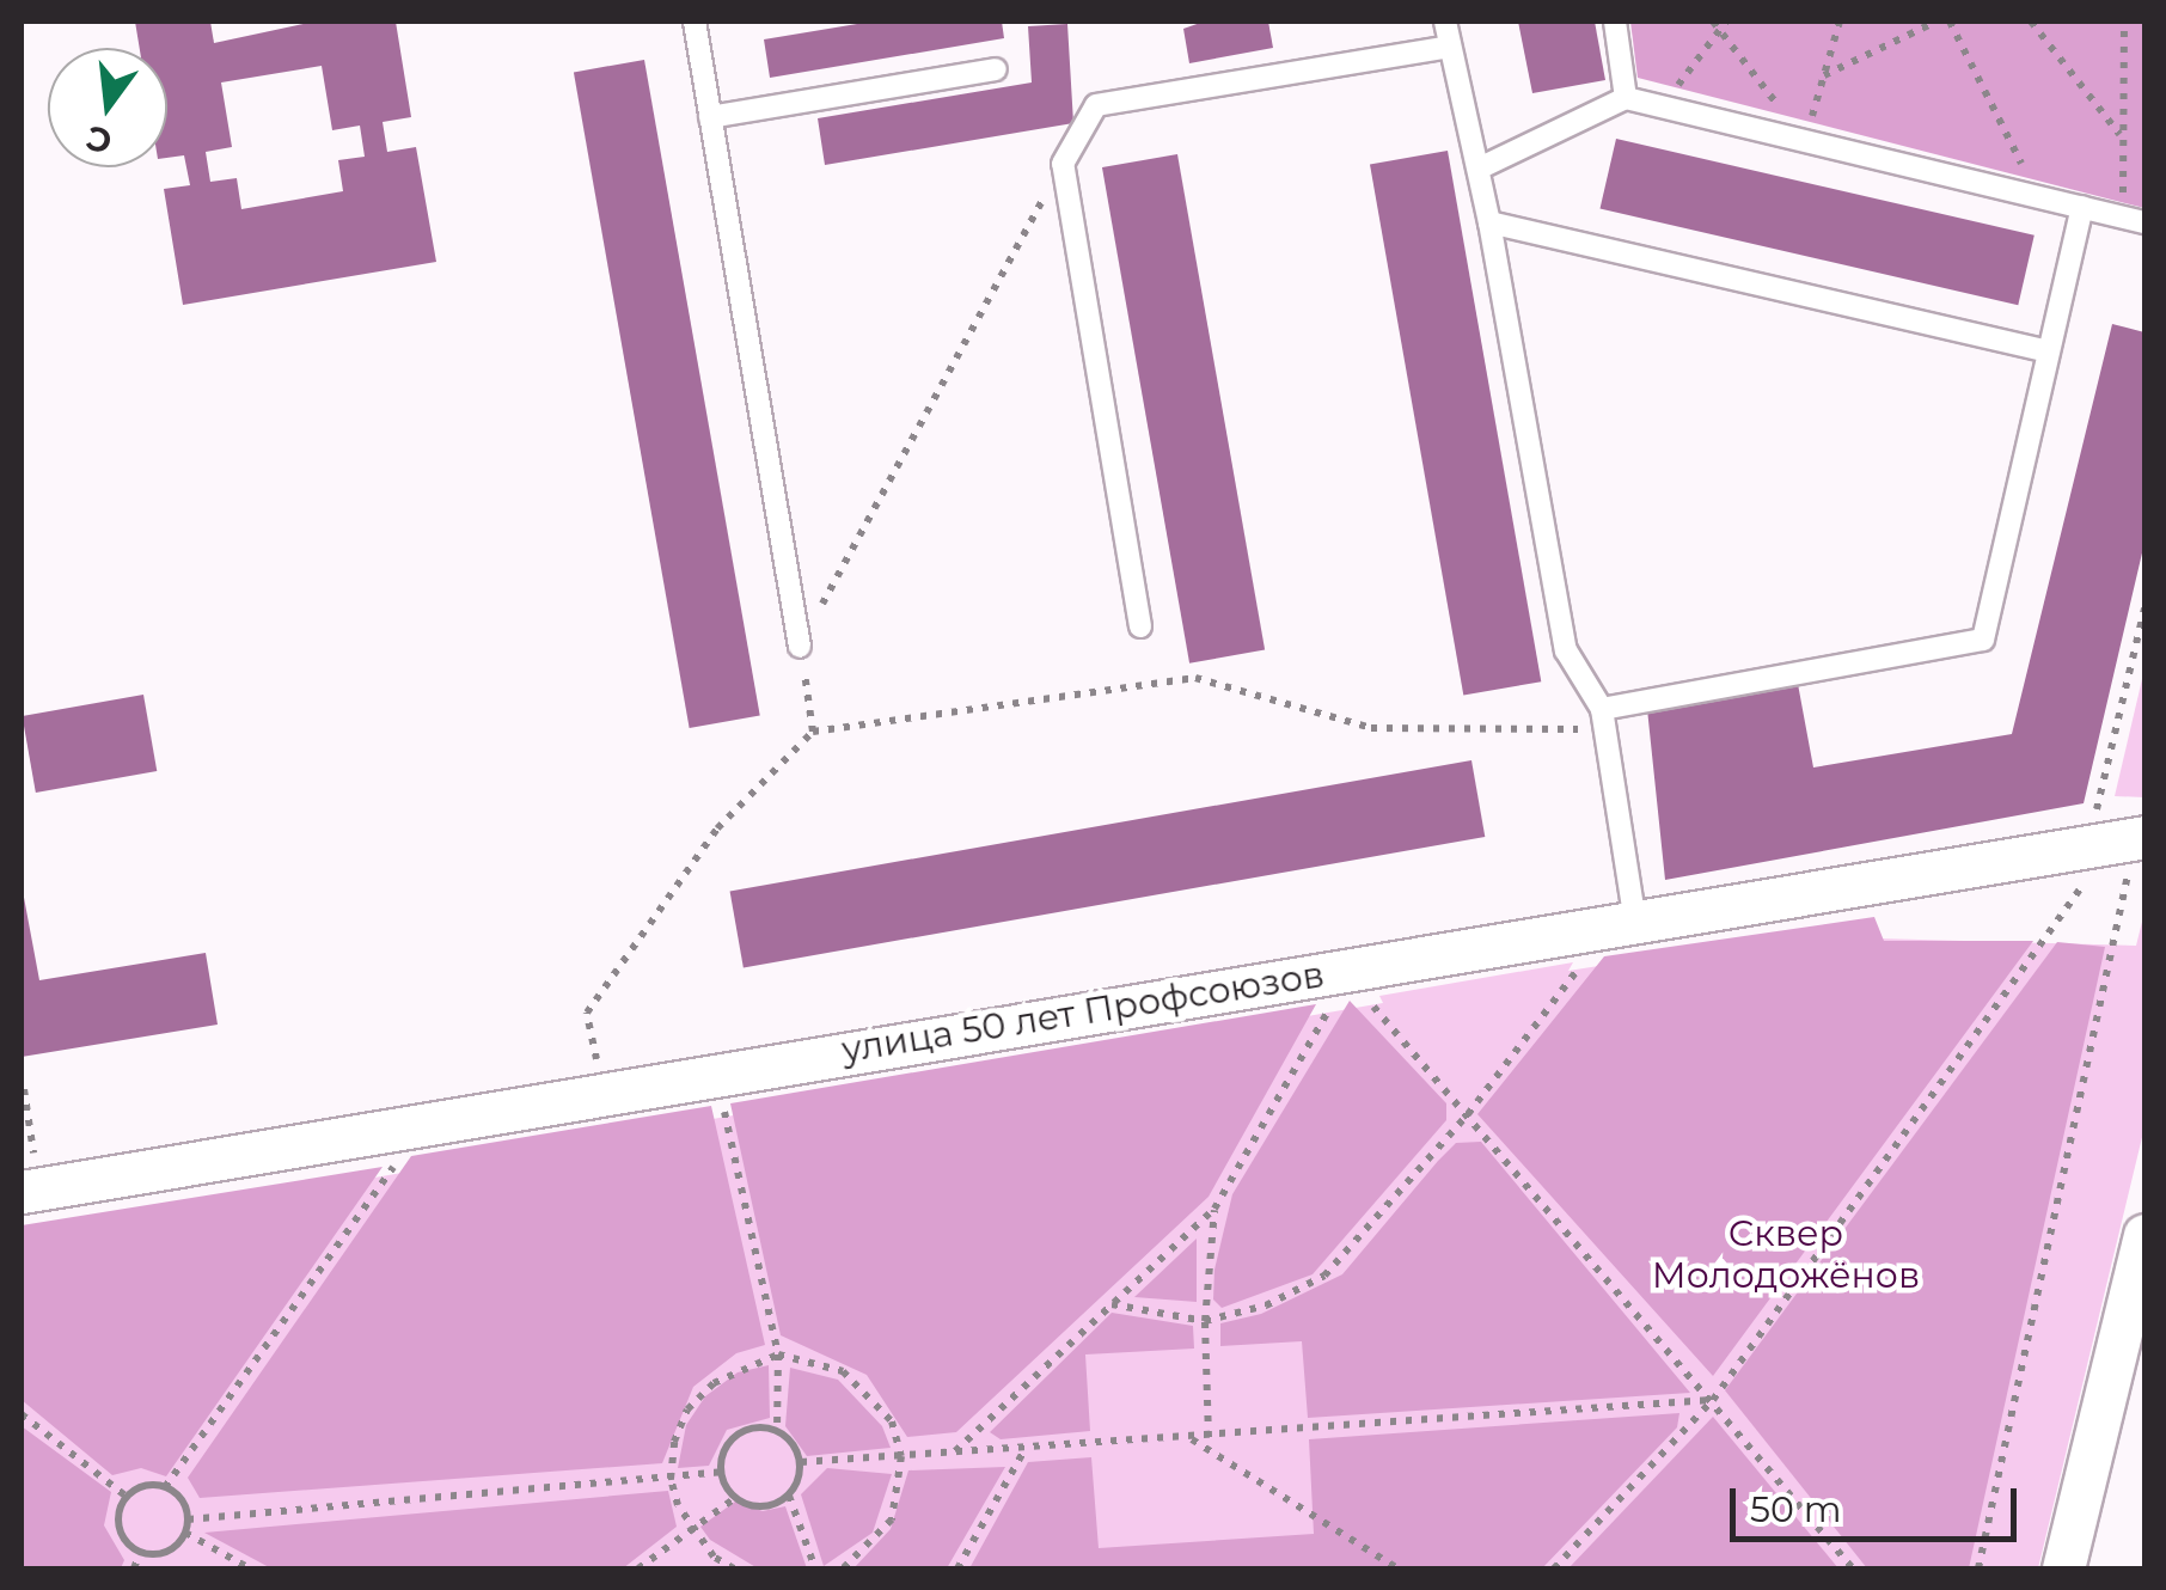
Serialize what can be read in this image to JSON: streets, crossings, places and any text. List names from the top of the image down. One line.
{"streets":{"street":["улица 50 лет Профсоюзов"]},"parks":["Сквер Молодожёнов"],"scale_bar":"50 m","north":"bottom"}
